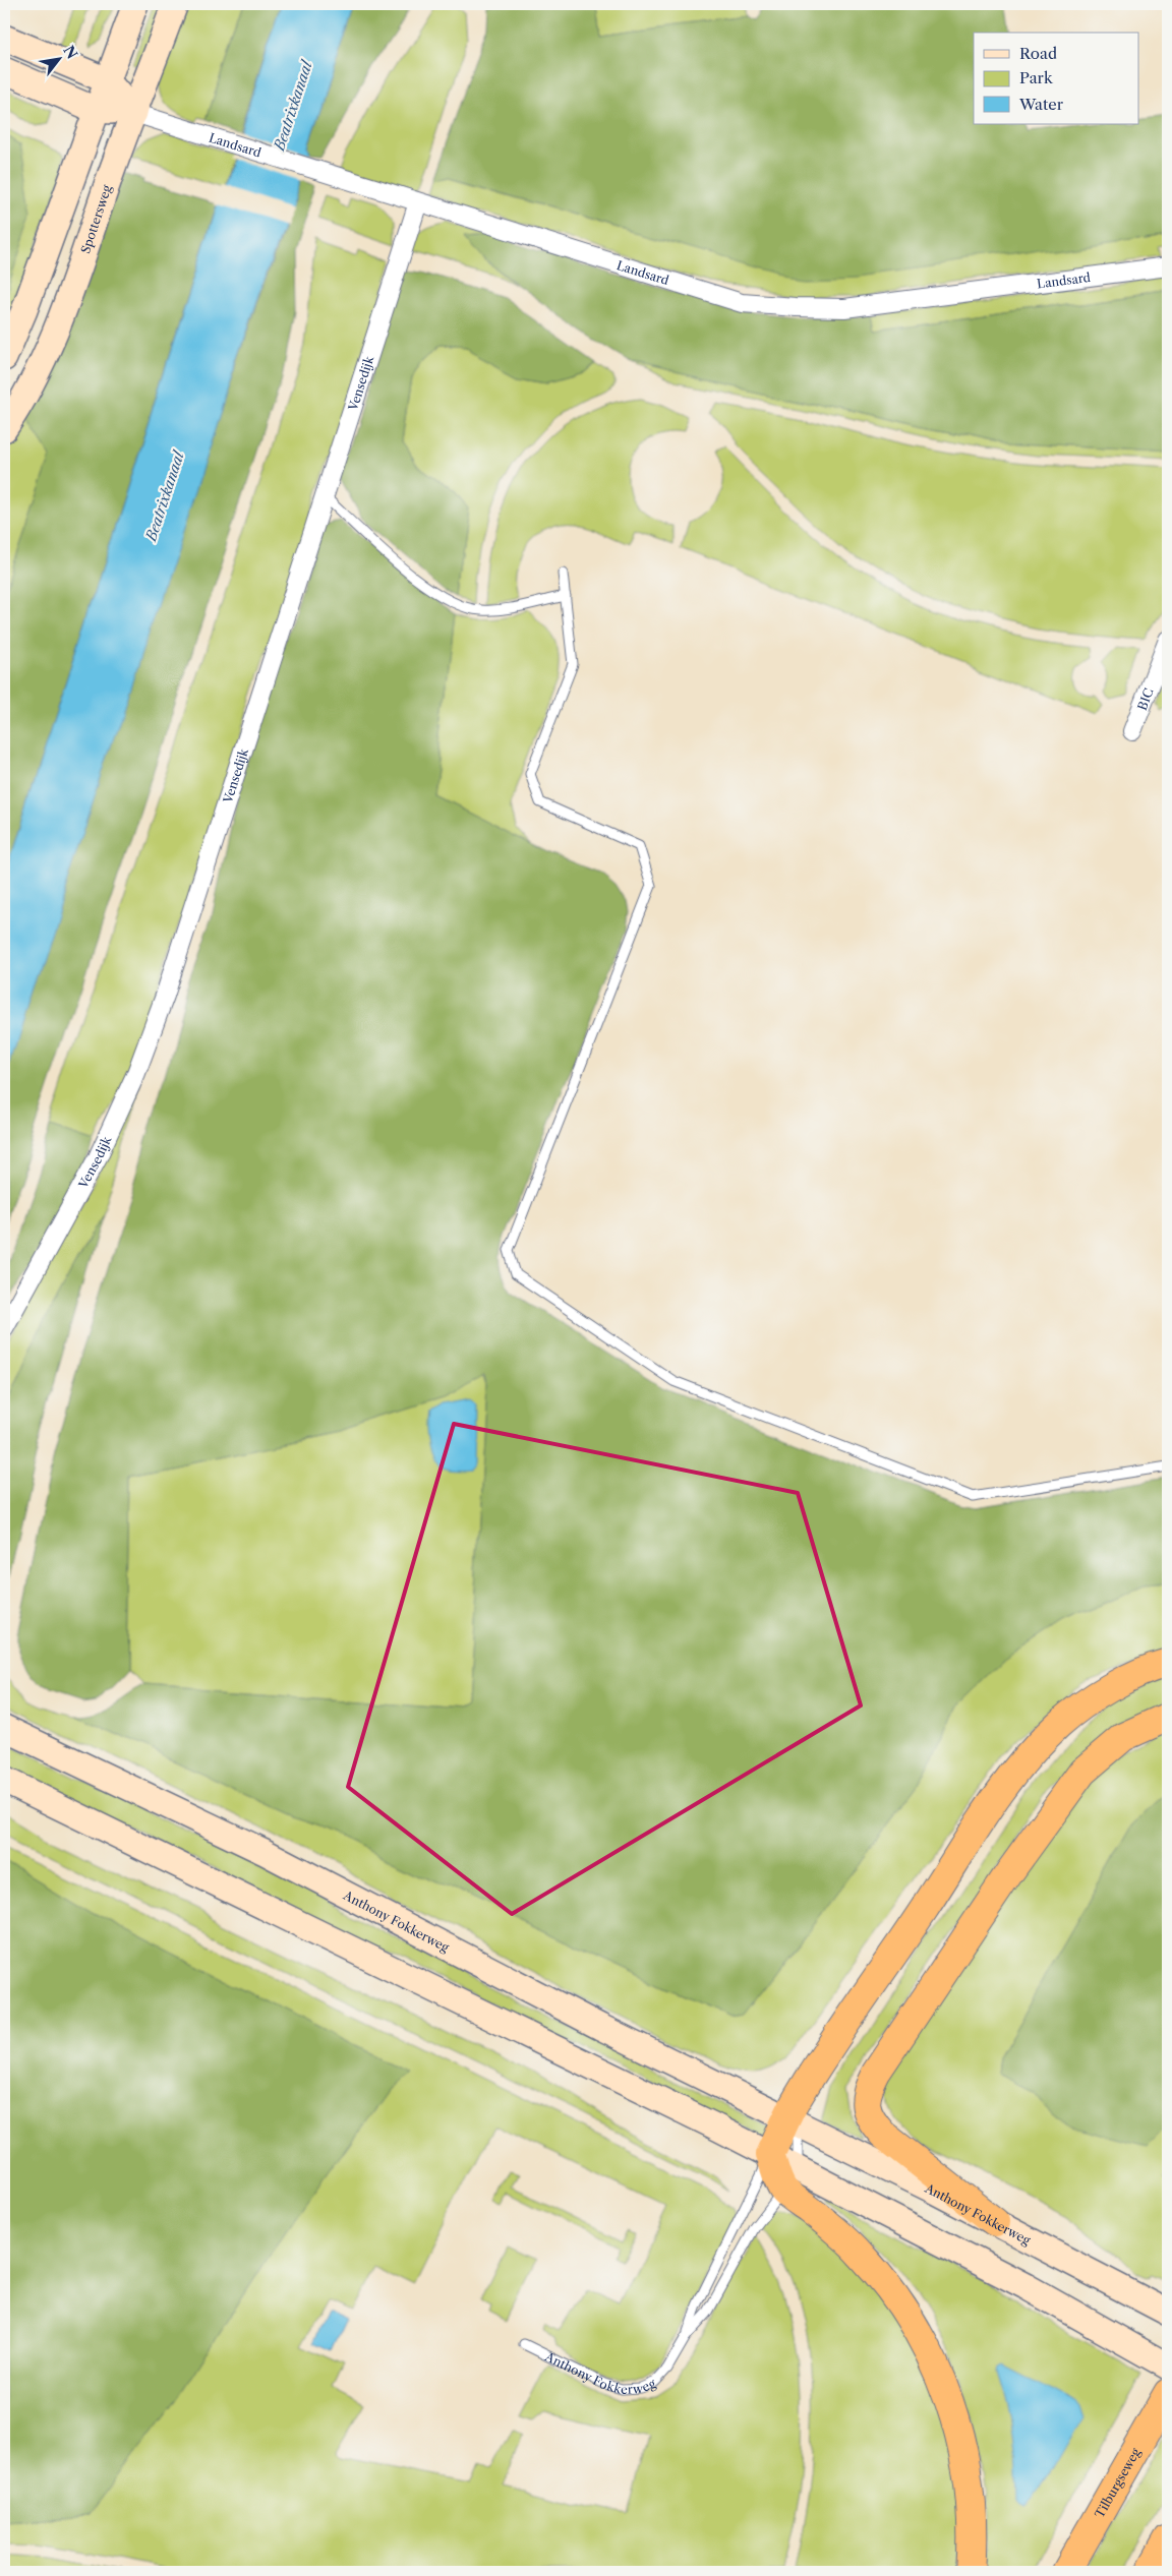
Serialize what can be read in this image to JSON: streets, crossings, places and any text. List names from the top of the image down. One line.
{"streets":{"highway":["Tilburgseweg"],"main road":["Spottersweg","Anthony Fokkerweg"],"street":["Landsard","Vensedijk","BIC"]},"crossings":[["Landsard","Spottersweg"],["Landsard","Vensedijk"]],"water":["Beatrixkanaal"],"legend":["Road","Park","Water"],"north":"top right"}
